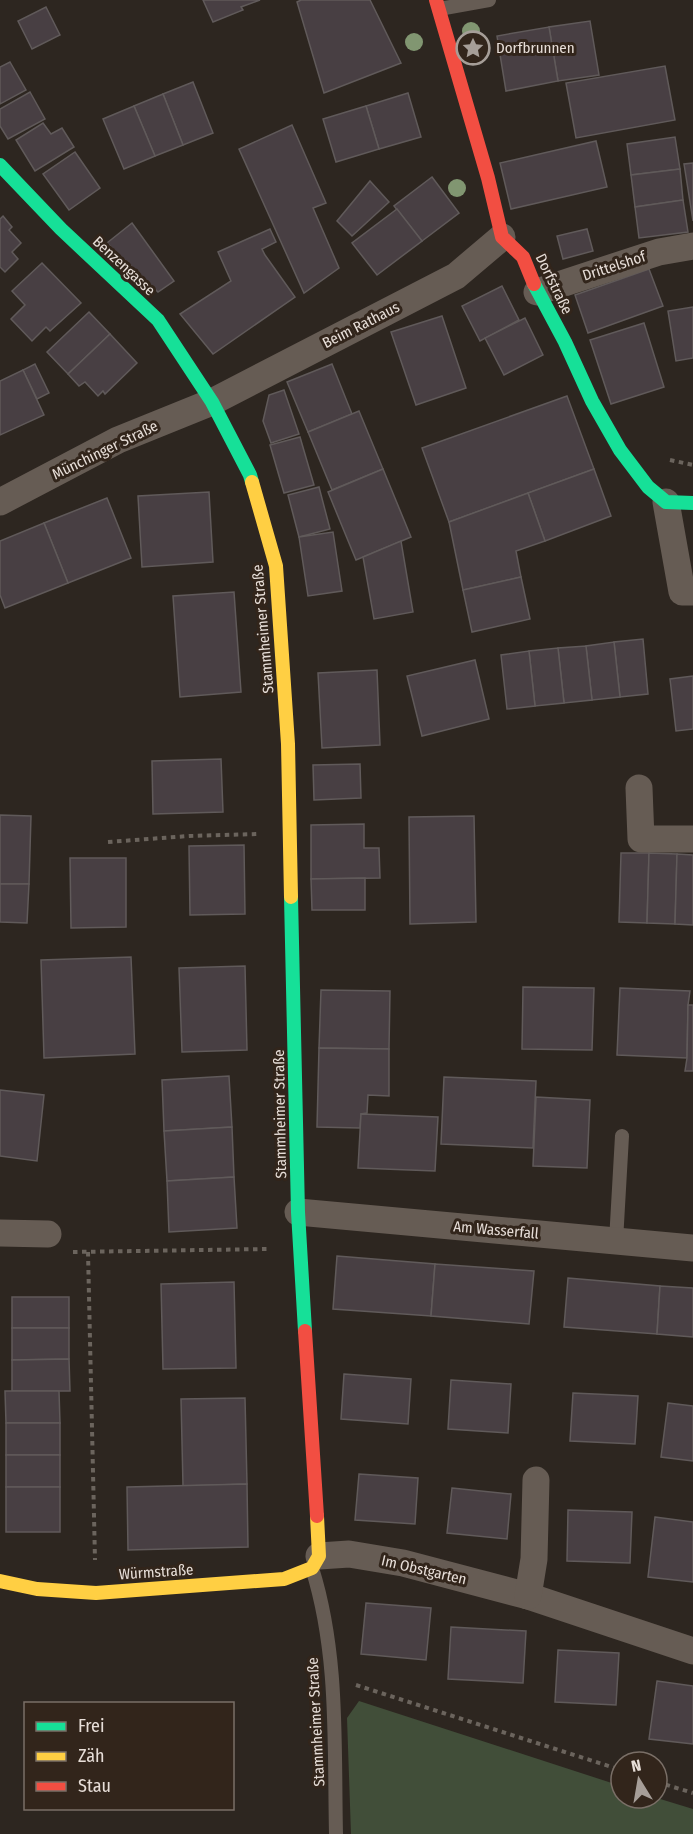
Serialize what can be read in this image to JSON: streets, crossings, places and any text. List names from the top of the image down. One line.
{"streets":{"street":["Benzengasse","Drittelshof","Dorfstraße","Beim Rathaus","Münchinger Straße","Stammheimer Straße","Am Wasserfall","Im Obstgarten","Würmstraße"]},"crossings":[["Benzengasse","Beim Rathaus"],["Benzengasse","Münchinger Straße"],["Benzengasse","Stammheimer Straße"],["Drittelshof","Dorfstraße"],["Dorfstraße","Beim Rathaus"],["Beim Rathaus","Münchinger Straße"],["Beim Rathaus","Stammheimer Straße"],["Münchinger Straße","Stammheimer Straße"],["Stammheimer Straße","Am Wasserfall"],["Stammheimer Straße","Im Obstgarten"],["Stammheimer Straße","Würmstraße"],["Im Obstgarten","Würmstraße"]],"places":{"place":["Dorfbrunnen"]},"legend":["Frei","Zäh","Stau"],"north":"top"}
